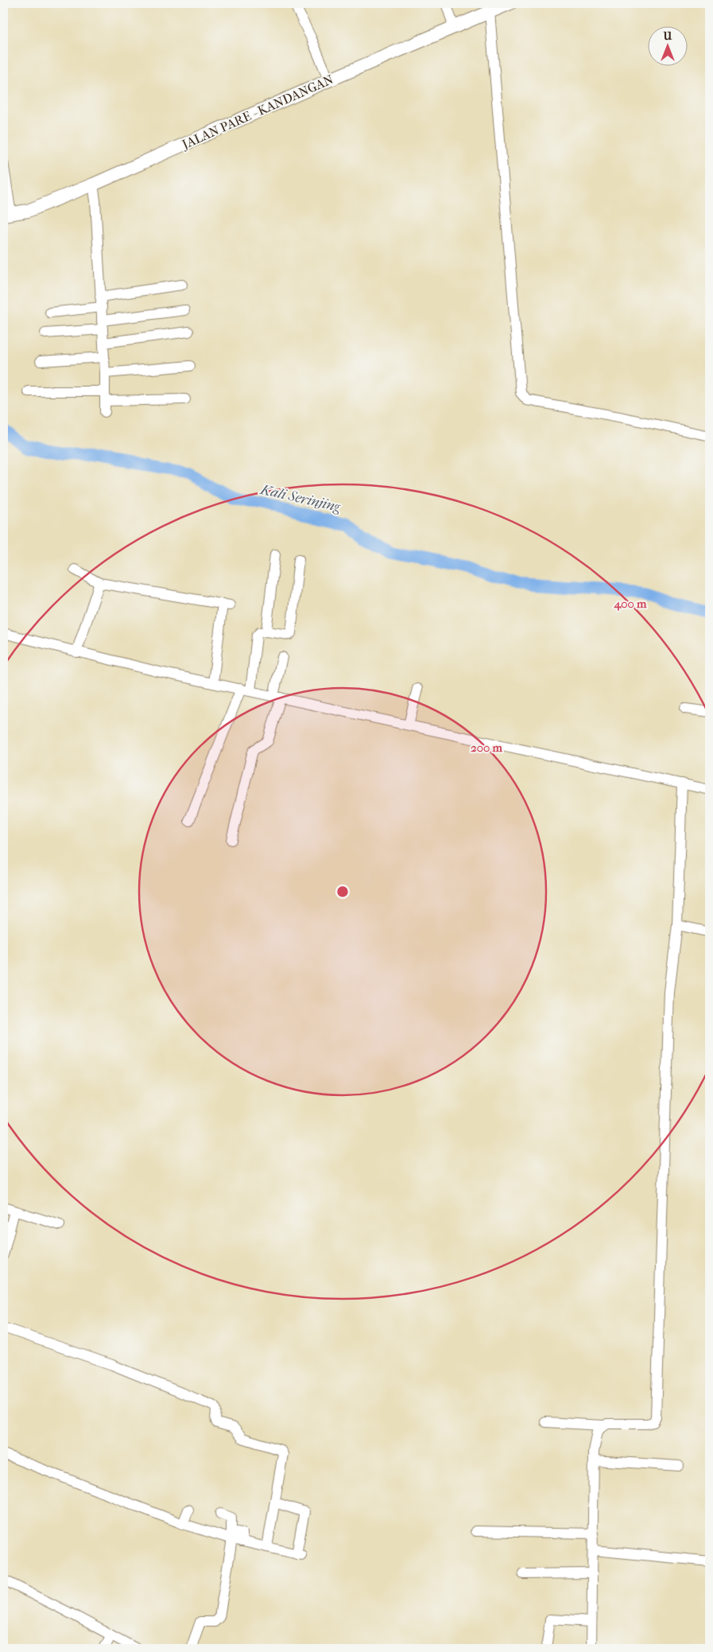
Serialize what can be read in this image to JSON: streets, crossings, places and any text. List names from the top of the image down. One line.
{"streets":{"main road":["JALAN PARE - KANDANGAN"]},"water":["Kali Serinjing"],"north":"top","rings":["400 m","200 m"]}
